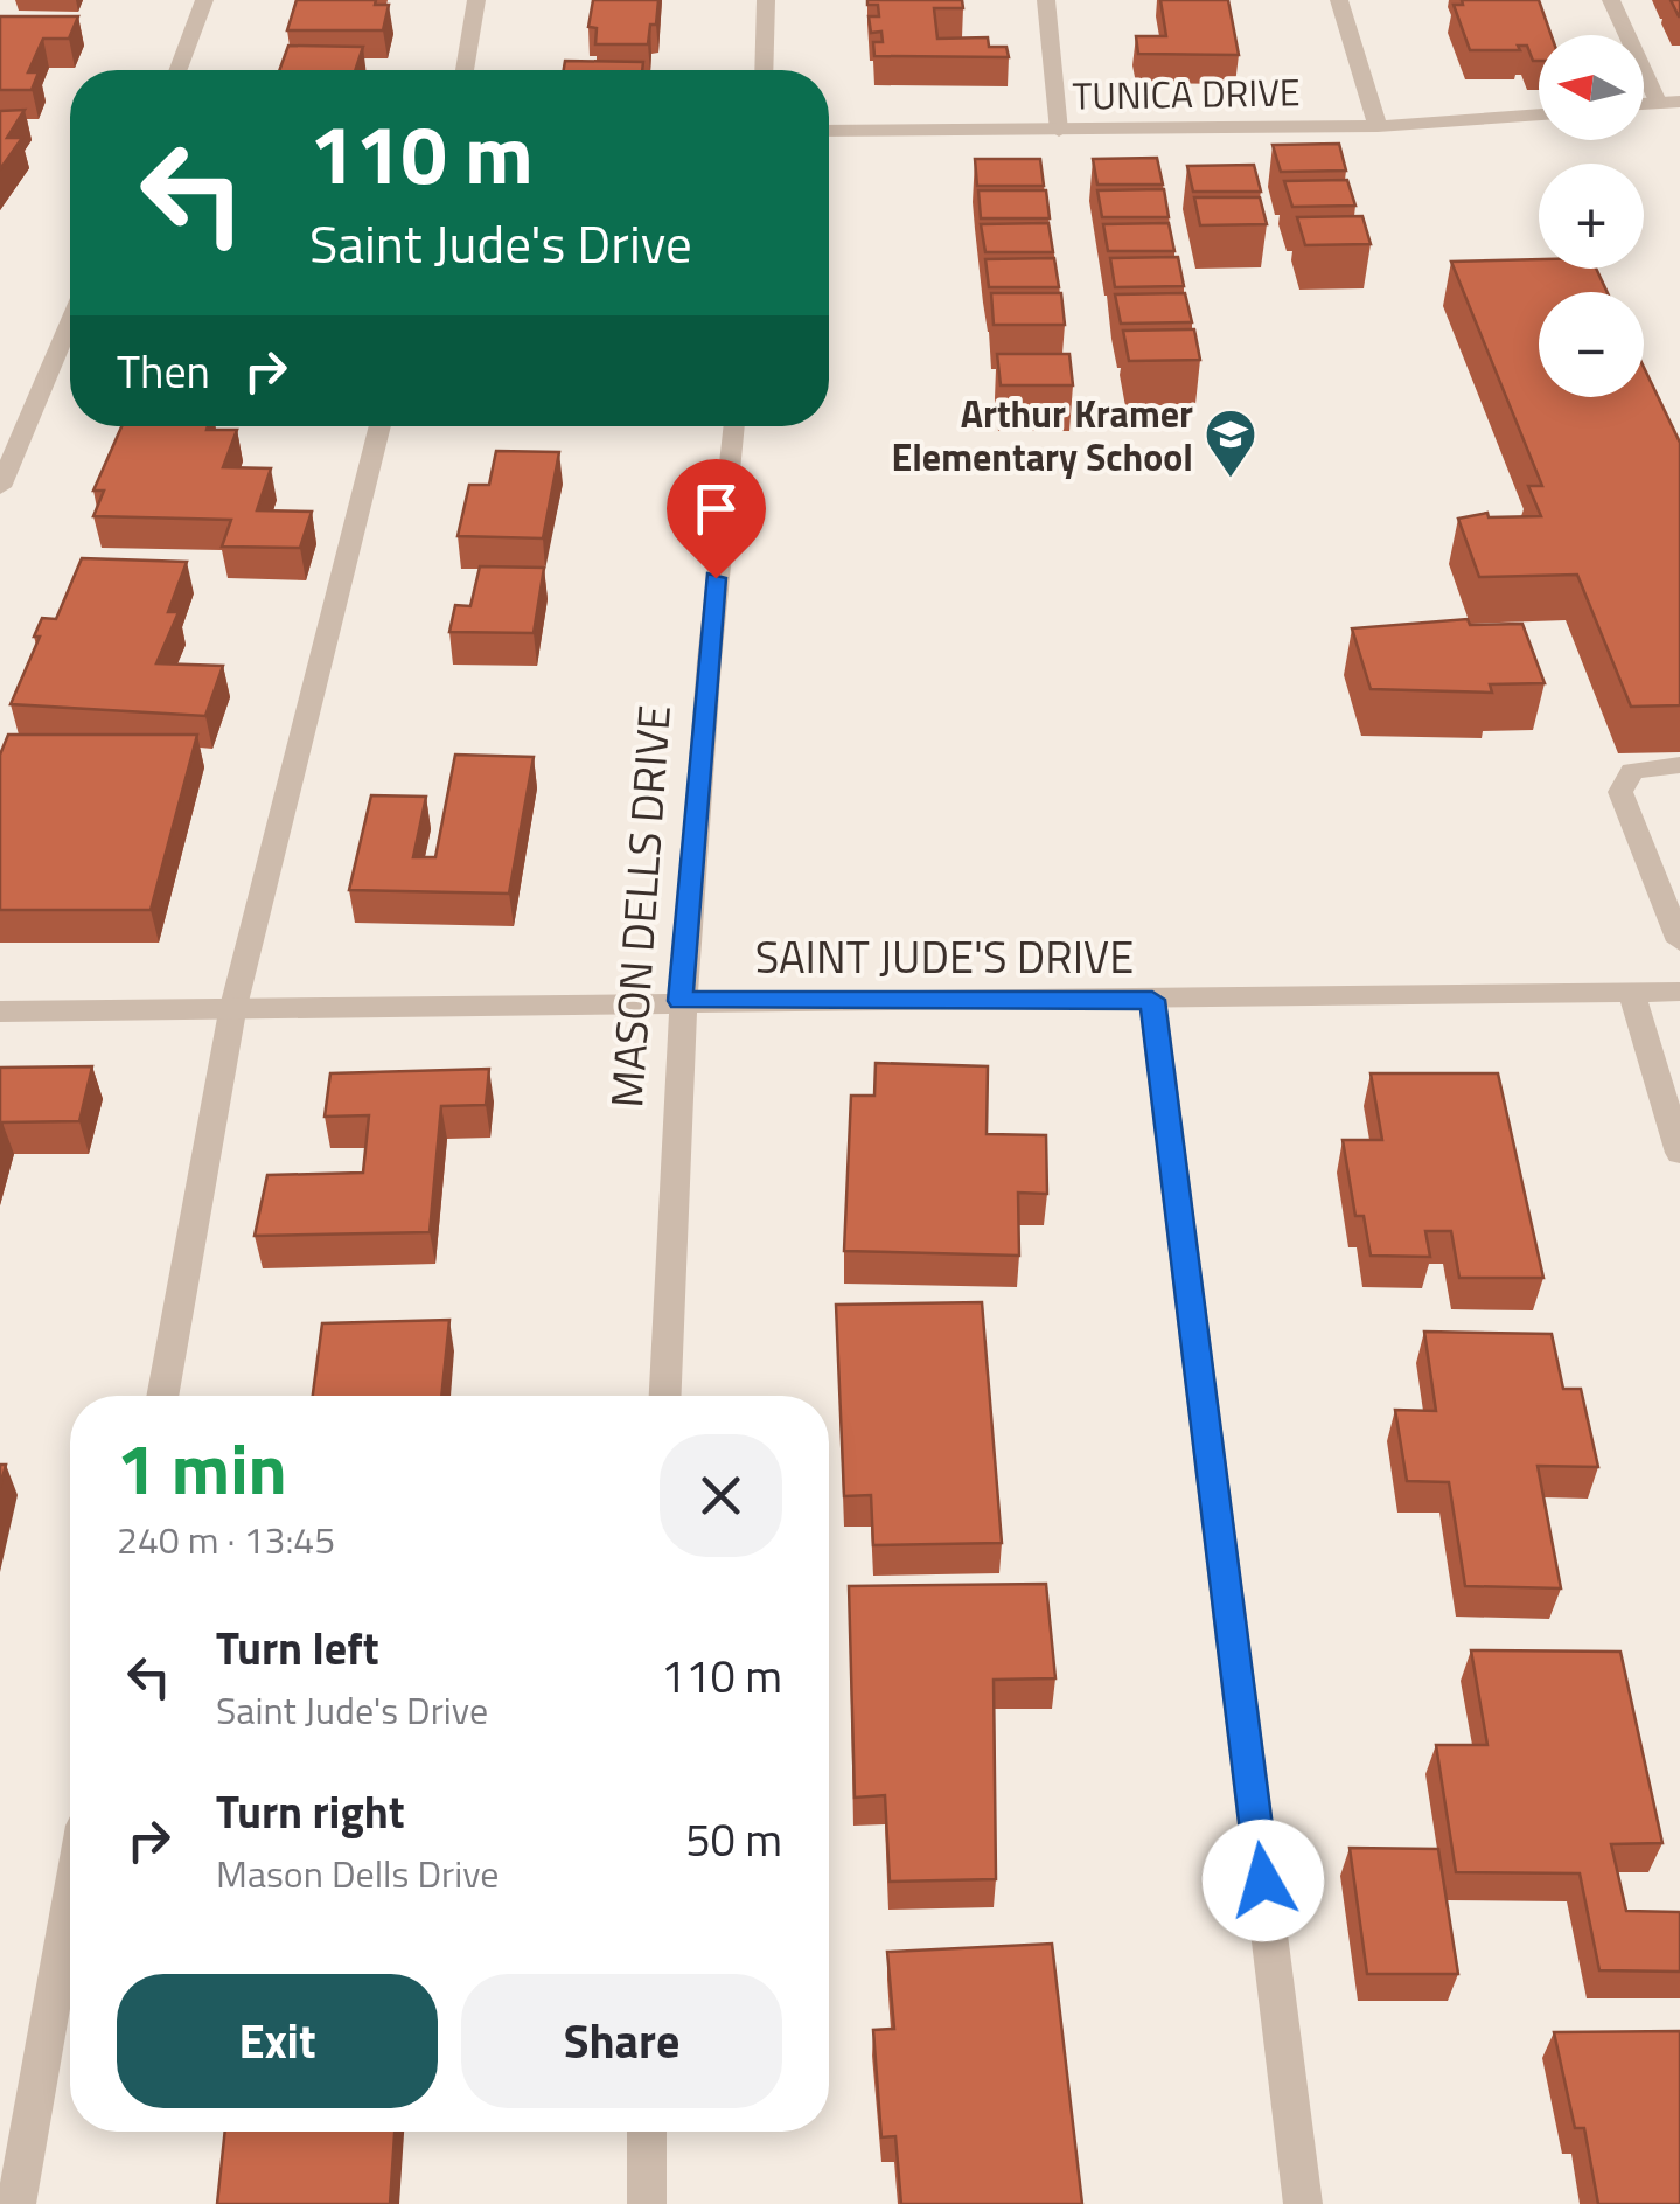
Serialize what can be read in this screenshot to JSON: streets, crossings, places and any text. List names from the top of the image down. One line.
{"streets":{"street":["TUNICA DRIVE","MASON DELLS DRIVE","SAINT JUDE'S DRIVE"]},"crossings":[["MASON DELLS DRIVE","SAINT JUDE'S DRIVE"]],"places":{"school or university":["Arthur Kramer Elementary School"]},"north":"left","page":{"map_buttons":["+","−"],"turn":["110 m","Saint Jude's Drive"],"then":"Then","heading":["1 min","240 m · 13:45"],"list":[{"name":"Turn left","note":"Saint Jude's Drive","value":"110 m"},{"name":"Turn right","note":"Mason Dells Drive","value":"50 m"}],"buttons":["Exit","Share"]}}
